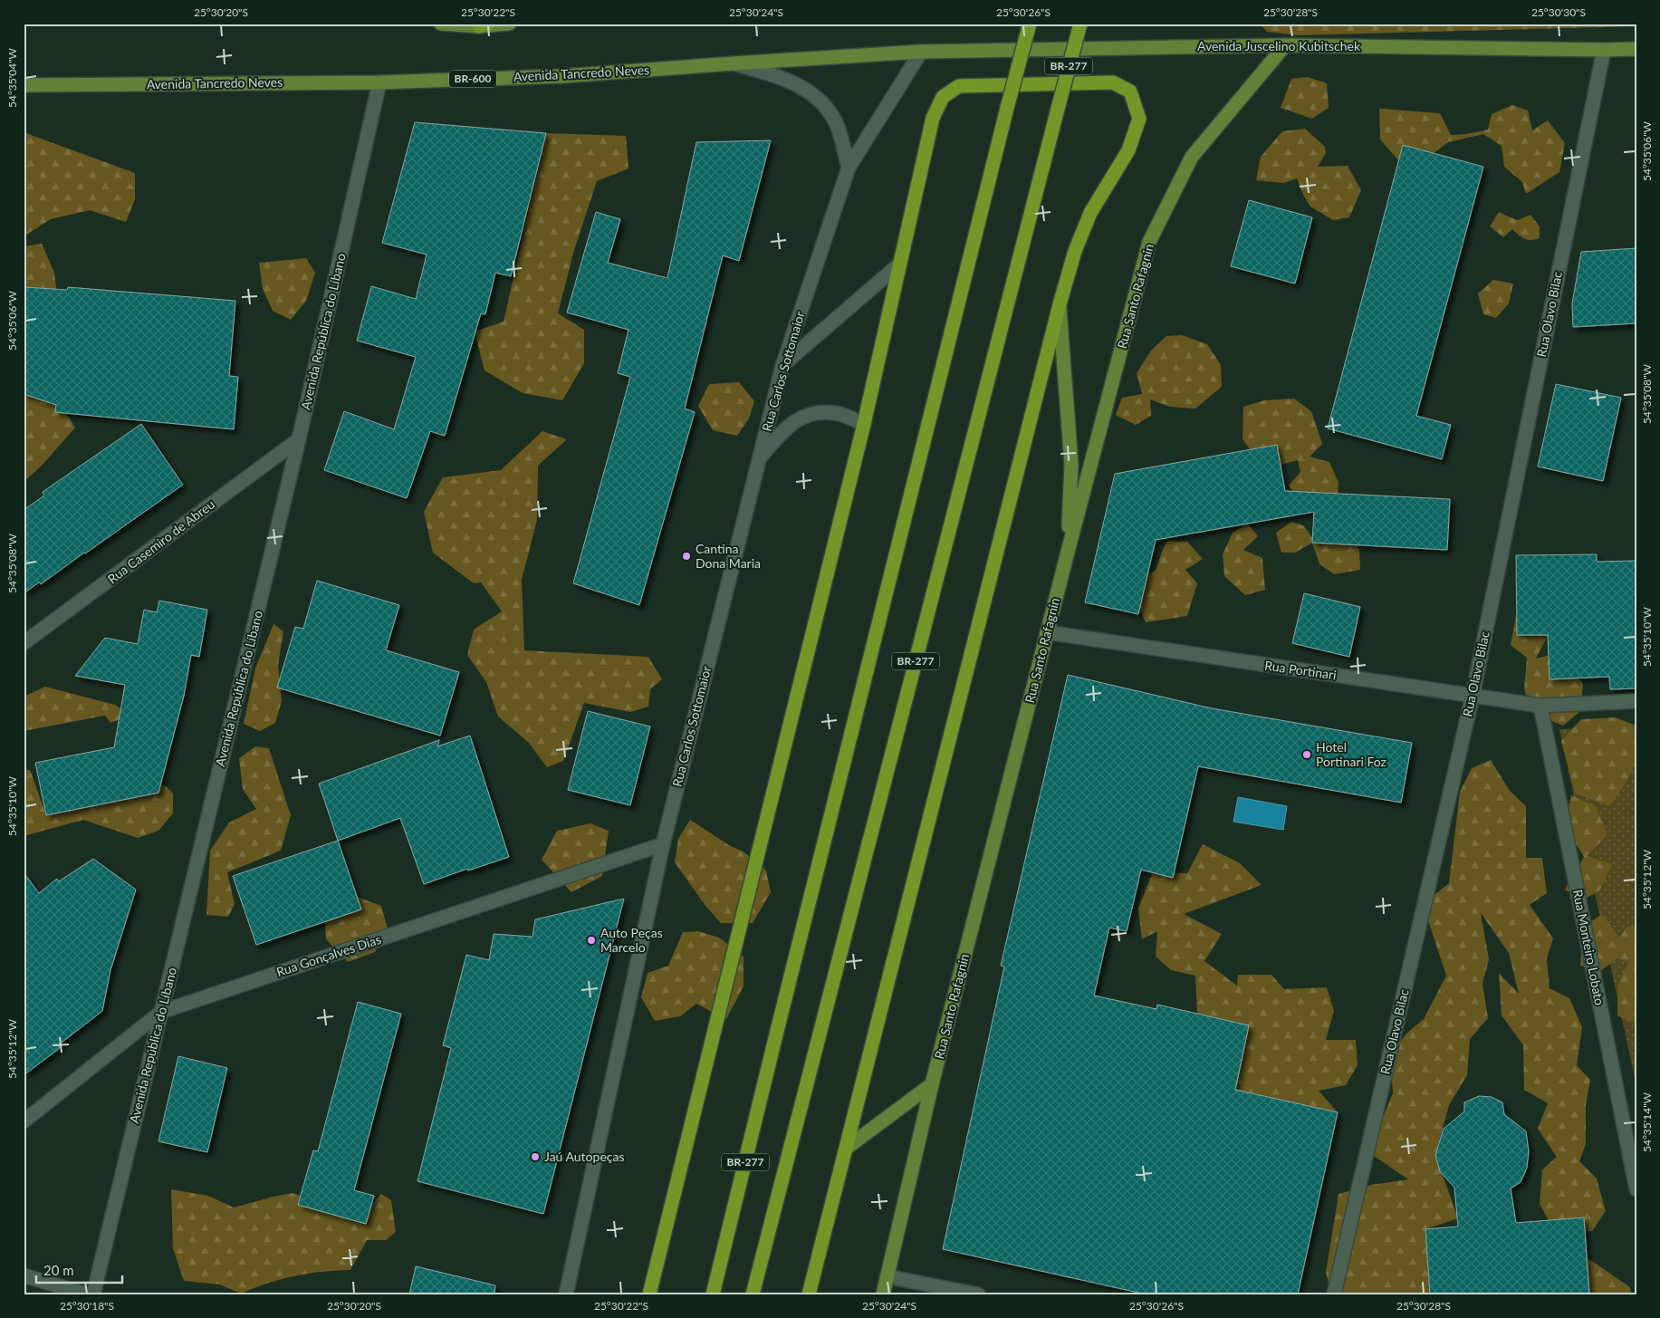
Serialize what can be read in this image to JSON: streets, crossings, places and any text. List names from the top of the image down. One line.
{"streets":{"highway":["BR-277"],"main road":["Avenida Juscelino Kubitschek","Avenida Tancredo Neves","BR-600","Rua Santo Rafagnin"],"street":["Rua Olavo Bilac","Avenida República do Líbano","Rua Carlos Sottomaior","Rua Casemiro de Abreu","Rua Portinari","Rua Monteiro Lobato","Rua Gonçalves Dias"]},"crossings":[["Avenida Juscelino Kubitschek","Avenida Tancredo Neves"],["Avenida Juscelino Kubitschek","Rua Santo Rafagnin"],["Avenida Juscelino Kubitschek","Rua Olavo Bilac"],["Avenida Juscelino Kubitschek","Rua Carlos Sottomaior"],["Avenida Tancredo Neves","Avenida República do Líbano"],["Avenida Tancredo Neves","Rua Carlos Sottomaior"],["Rua Santo Rafagnin","Rua Portinari"],["Rua Olavo Bilac","Rua Portinari"],["Avenida República do Líbano","Rua Casemiro de Abreu"],["Avenida República do Líbano","Rua Gonçalves Dias"],["Rua Carlos Sottomaior","Rua Gonçalves Dias"],["Rua Portinari","Rua Monteiro Lobato"]],"places":["Cantina Dona Maria","Hotel Portinari Foz","Auto Peças Marcelo","Jaú Autopeças"],"scale_bar":"20 m","coordinates":["25°30'20\"S","25°30'22\"S","25°30'24\"S","25°30'26\"S","25°30'28\"S","25°30'30\"S","54°35'04\"W","54°35'06\"W","54°35'08\"W","54°35'10\"W","54°35'12\"W","54°35'14\"W","25°30'18\"S"]}
